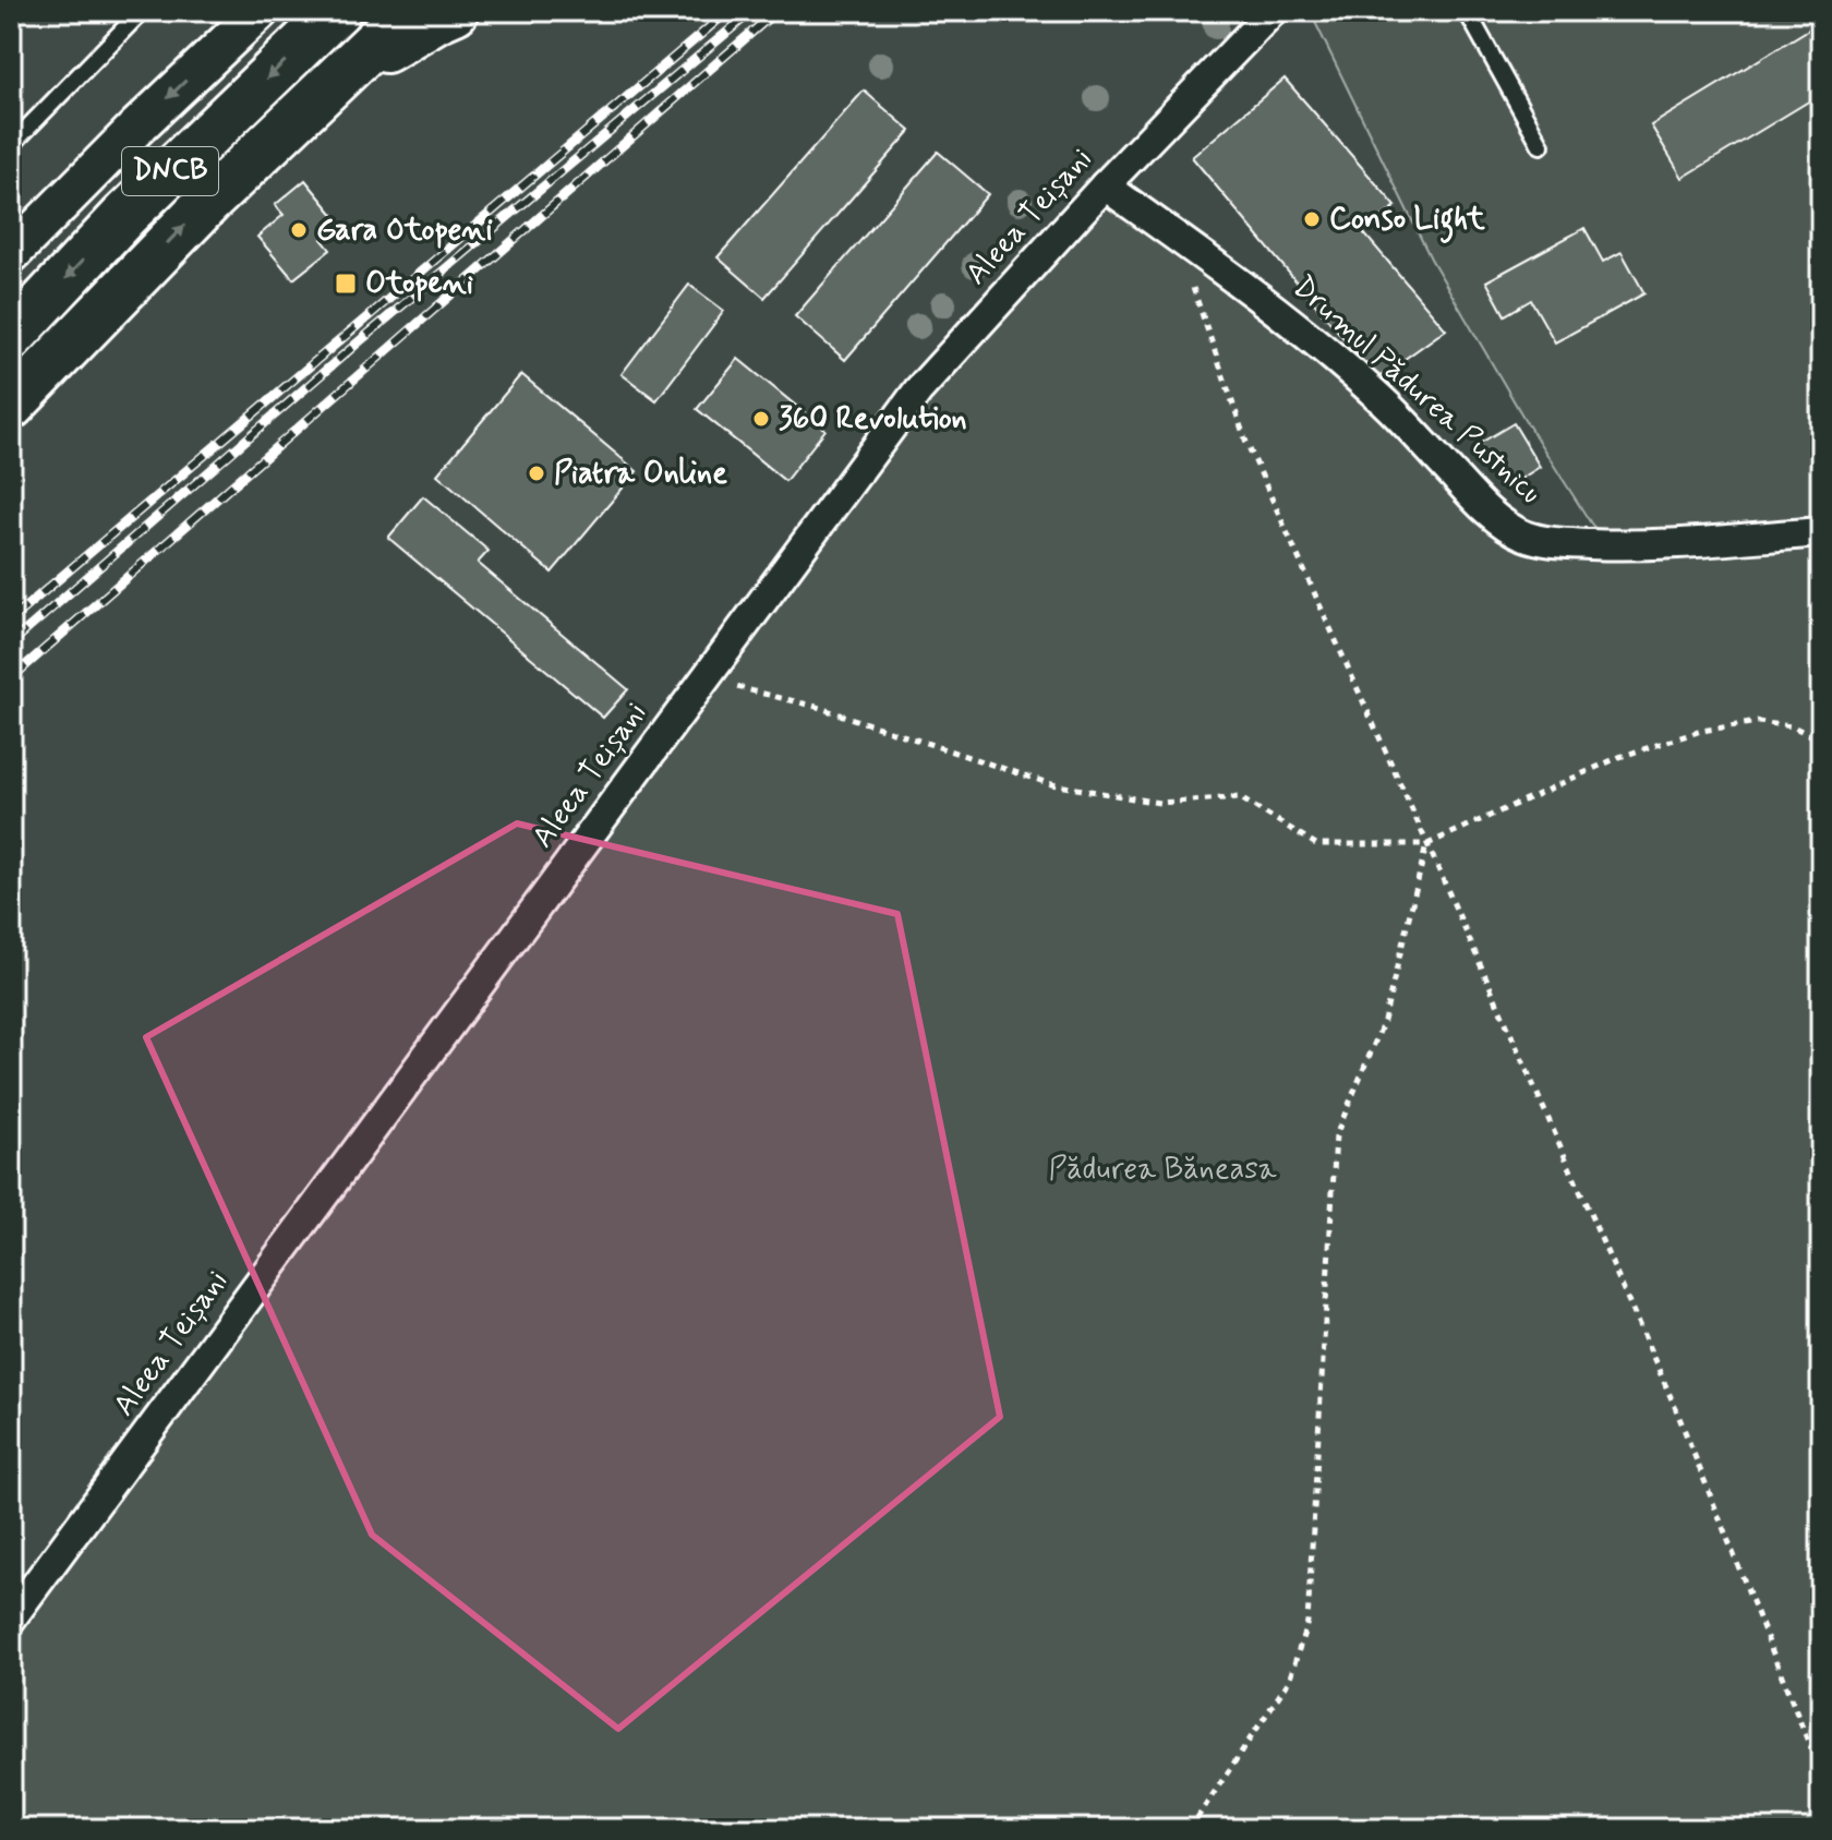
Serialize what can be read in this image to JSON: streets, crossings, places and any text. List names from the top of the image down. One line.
{"streets":{"main road":["DNCB"],"street":["Aleea Teișani","Drumul Pădurea Pustnicu"]},"crossings":[["Aleea Teișani","Drumul Pădurea Pustnicu"]],"parks":["Pădurea Băneasa"],"places":{"other":["Conso Light","Gara Otopeni","360 Revolution","Piatra Online"],"transit":["Otopeni"]}}
